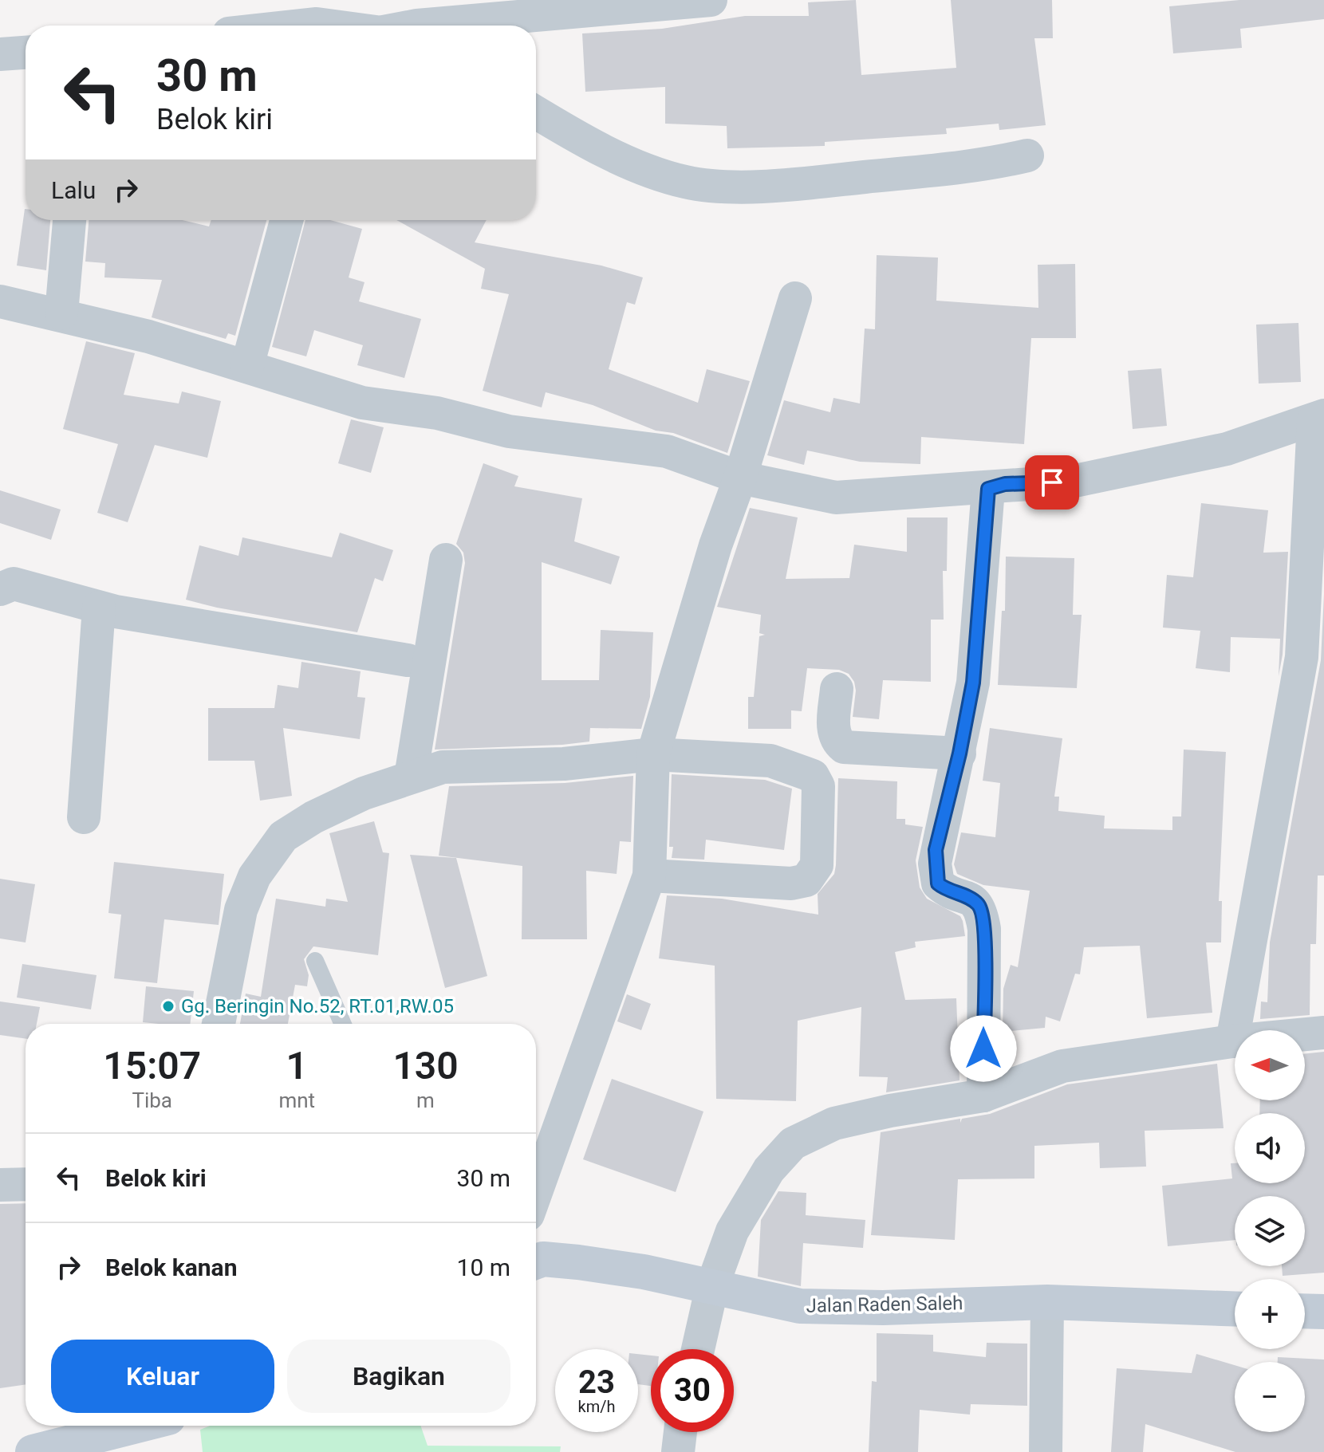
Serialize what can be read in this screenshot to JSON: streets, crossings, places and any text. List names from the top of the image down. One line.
{"streets":{"street":["Jalan Raden Saleh"]},"places":["Gg. Beringin No.52, RT.01,RW.05"],"north":"left","page":{"turn":["30 m","Belok kiri"],"then":"Lalu","eta":["15:07","Tiba","1","mnt","130","m"],"map_buttons":["+","−"],"list":[{"name":"Belok kiri","value":"30 m"},{"name":"Belok kanan","value":"10 m"}],"buttons":["Keluar","Bagikan"],"speed":"23 km/h","limit":"30"}}
